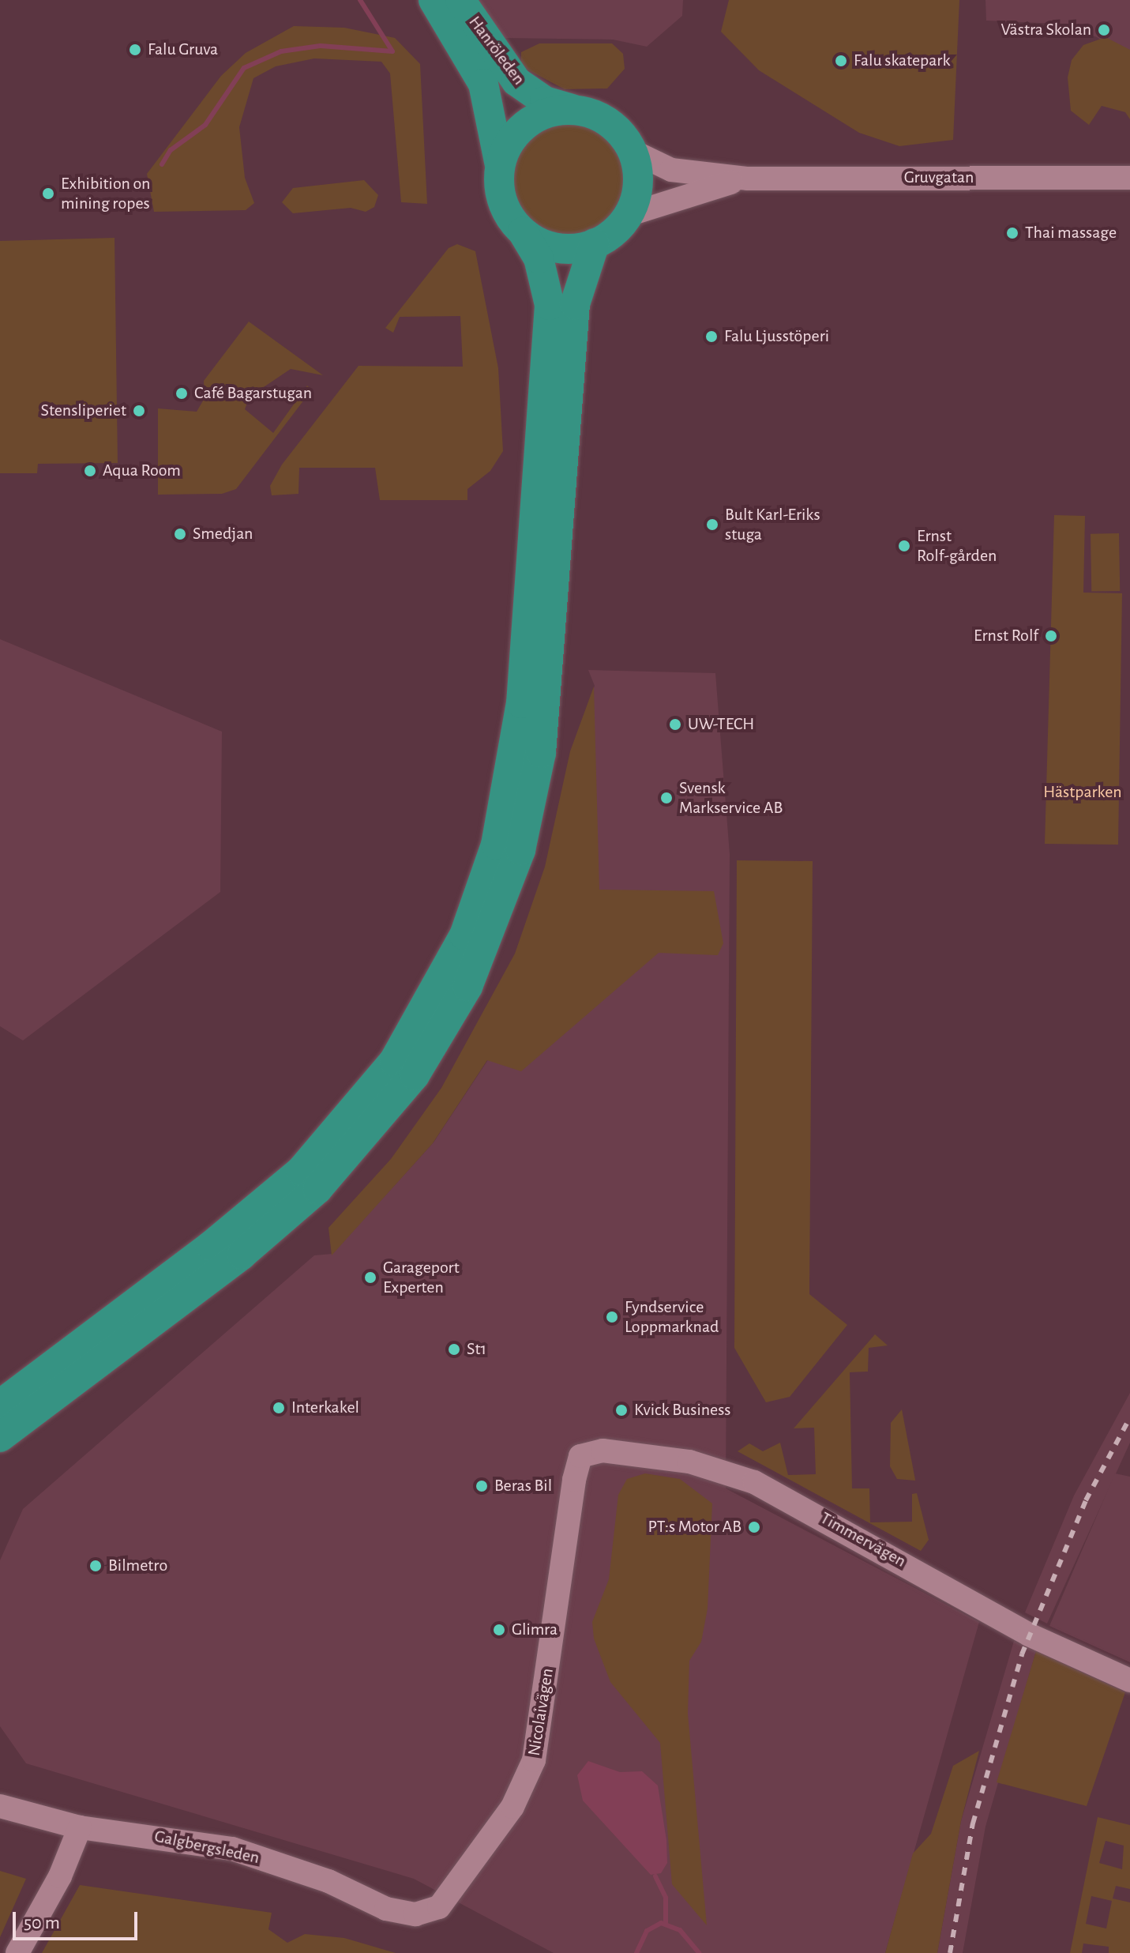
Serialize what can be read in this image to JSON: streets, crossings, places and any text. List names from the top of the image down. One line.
{"streets":{"highway":["Hanröleden"],"street":["Gruvgatan","Timmervägen","Nicolaivägen","Galgbergsleden"]},"crossings":[["Hanröleden","Gruvgatan"],["Timmervägen","Nicolaivägen"],["Nicolaivägen","Galgbergsleden"]],"parks":["Hästparken"],"places":["Västra Skolan","Falu Gruva","Falu skatepark","Exhibition on mining ropes","Thai massage","Falu Ljusstöperi","Café Bagarstugan","Stensliperiet","Aqua Room","Bult Karl-Eriks stuga","Smedjan","Ernst Rolf-gården","Ernst Rolf","UW-TECH","Svensk Markservice AB","Garageport Experten","Fyndservice Loppmarknad","St1","Interkakel","Kvick Business","Beras Bil","PT:s Motor AB","Bilmetro","Glimra"],"scale_bar":"50 m"}
